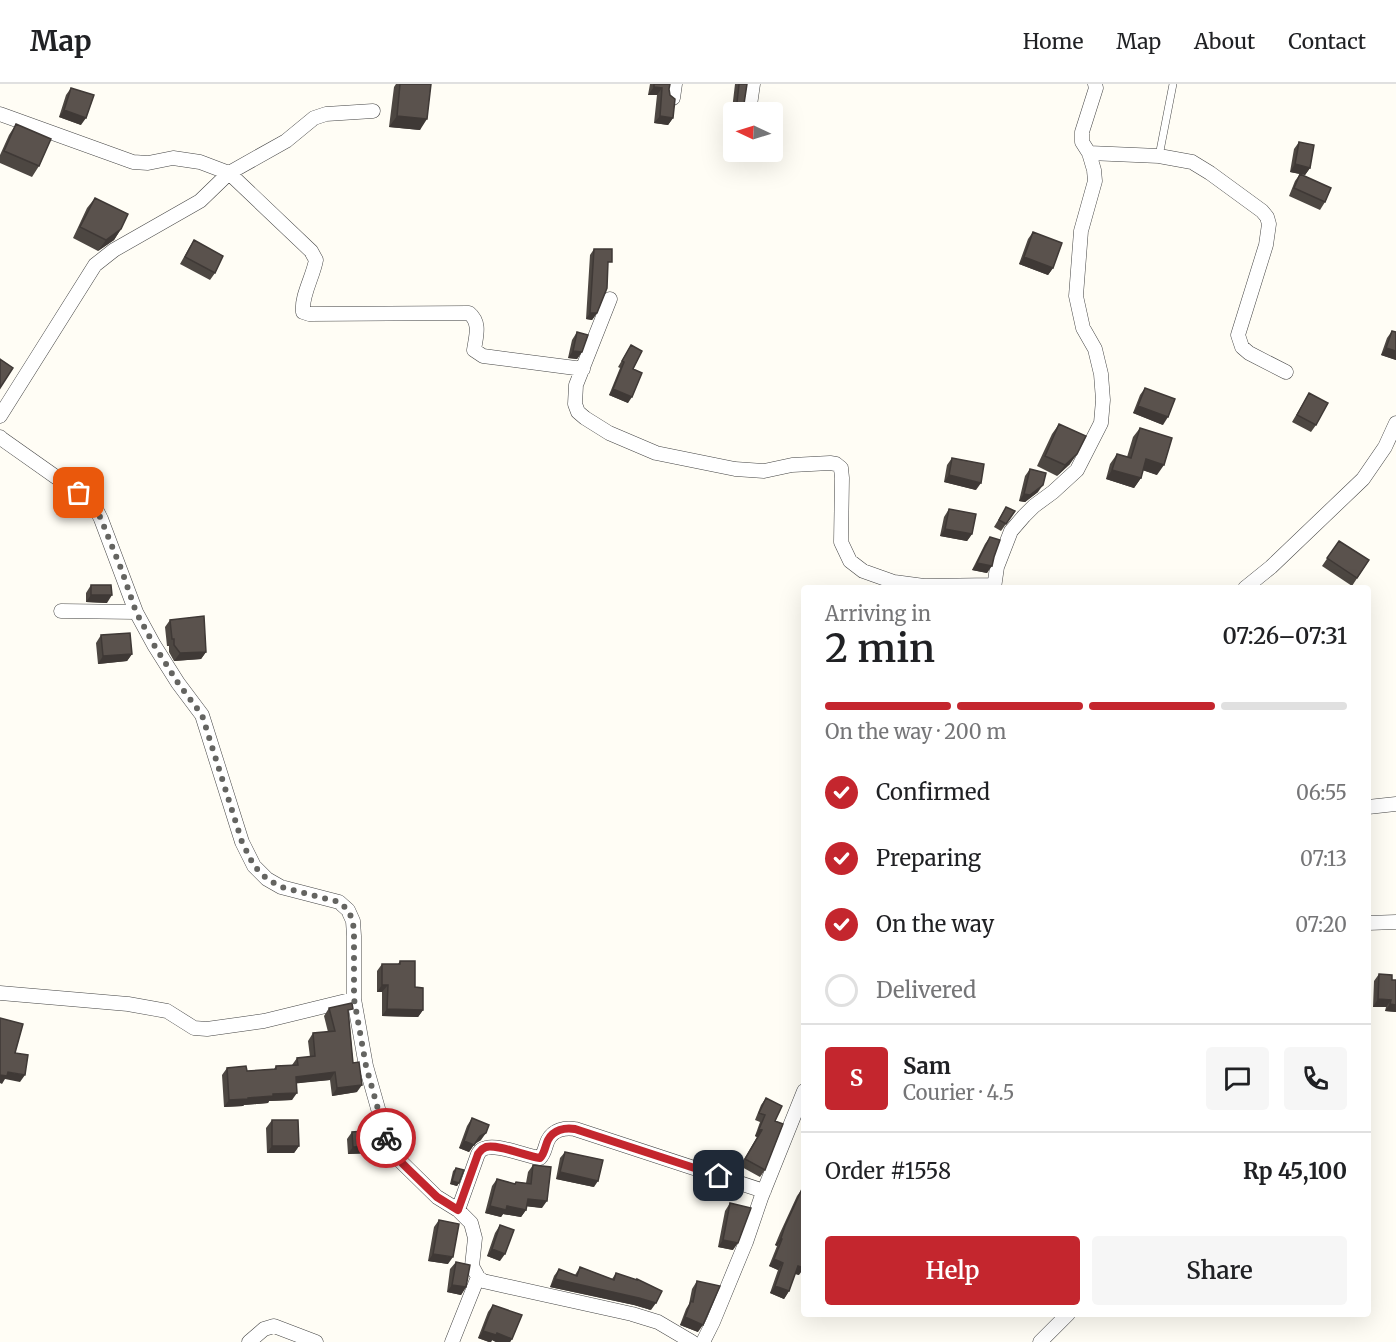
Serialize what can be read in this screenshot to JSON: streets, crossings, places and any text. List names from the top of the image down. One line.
{"north":"left","page":{"header":"Map","nav":["Home","Map","About","Contact"],"heading":["2 min","Arriving in","07:26–07:31"],"panel":["Sam","Courier · 4.5","Order #1558","Rp 45,100"],"bar":"On the way · 200 m","list":[["Confirmed","06:55"],["Preparing","07:13"],["On the way","07:20"],"Delivered"],"round":"S","buttons":["Help","Share"]}}
